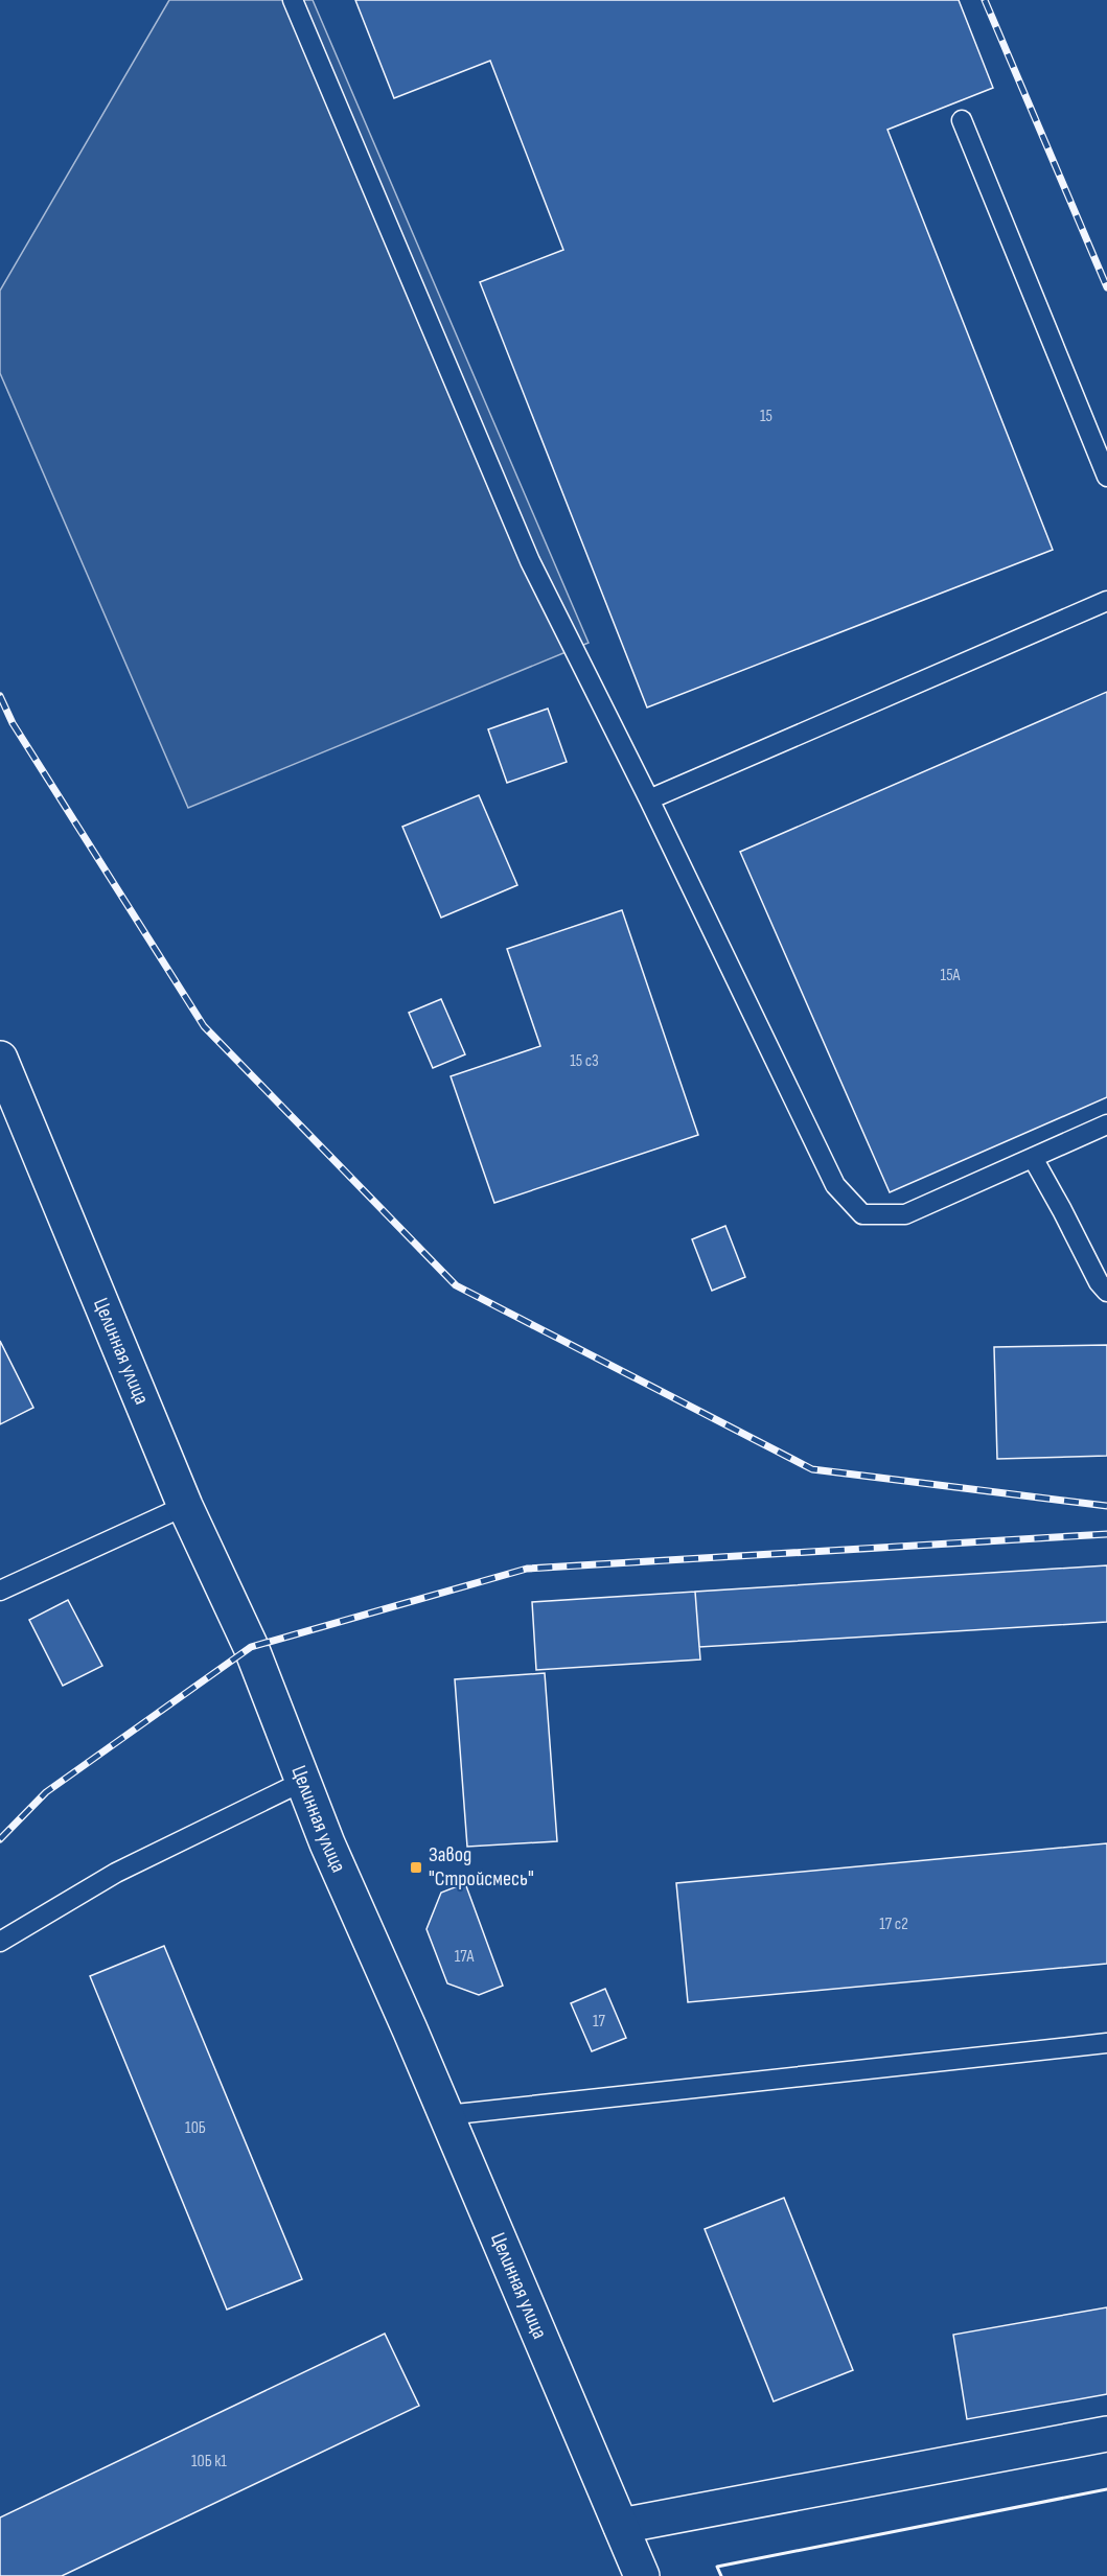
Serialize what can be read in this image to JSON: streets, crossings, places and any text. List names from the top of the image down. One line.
{"streets":{"street":["Целинная улица"]},"places":{"transit":["Завод \"Стройсмесь\""]},"house_numbers":["15","15А","15 с3","17 с2","17А","17","10Б","10Б к1"]}
